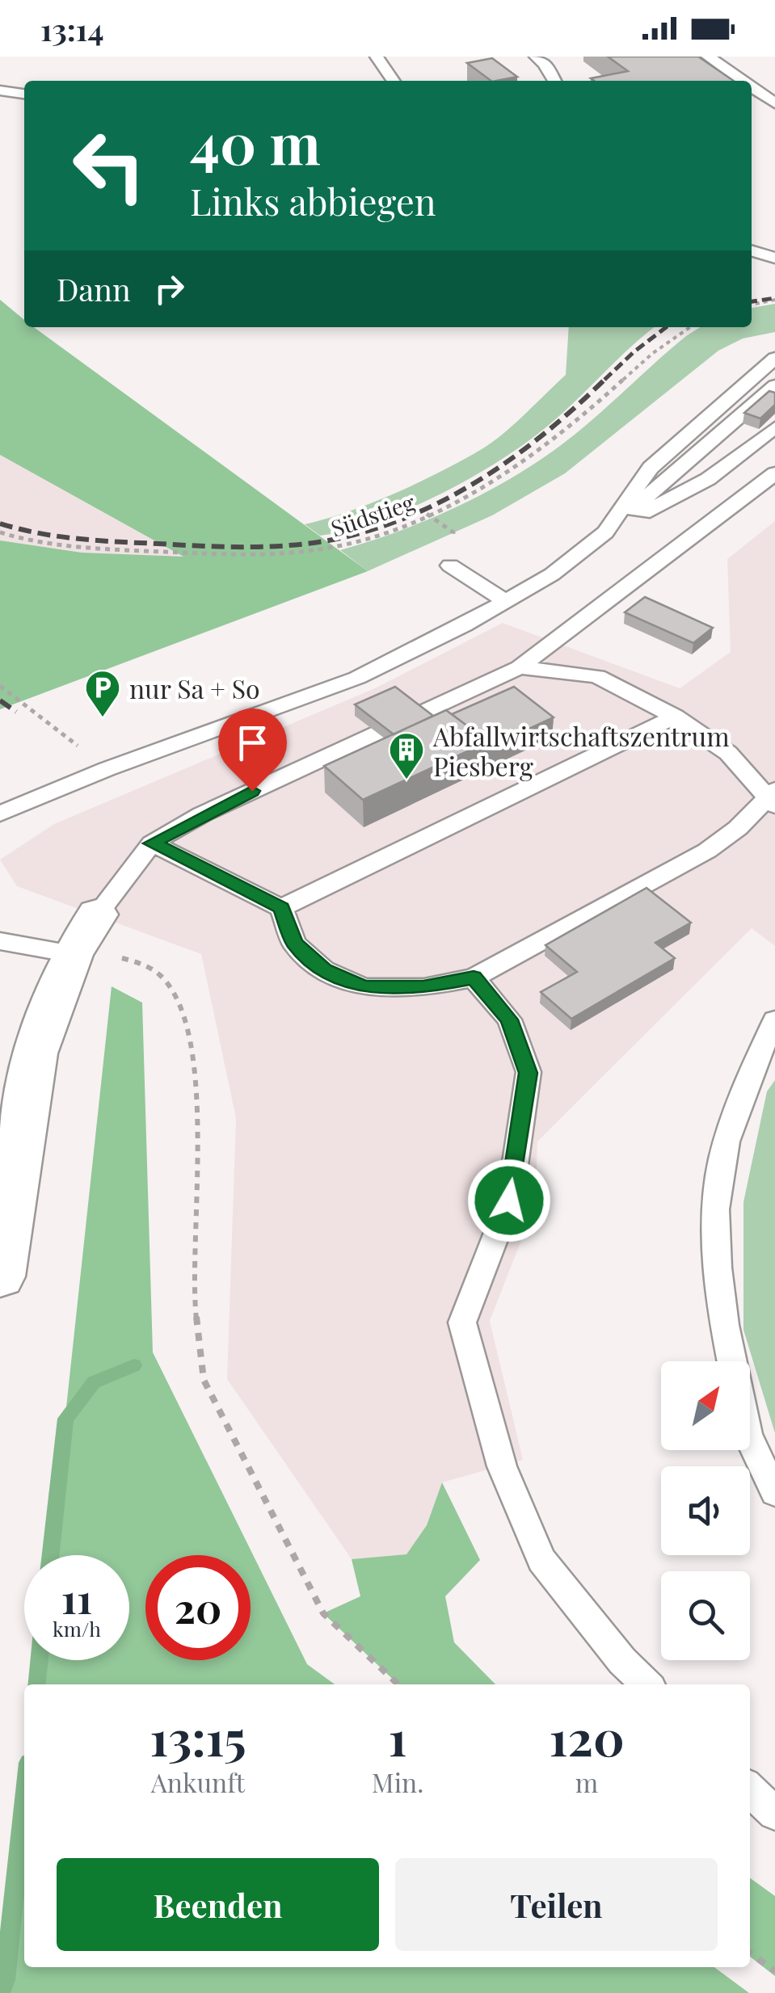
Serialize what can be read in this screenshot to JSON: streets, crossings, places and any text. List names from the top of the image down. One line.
{"streets":{"path":["Südstieg"]},"places":{"parking":["nur Sa + So"],"building":["Abfallwirtschaftszentrum Piesberg"]},"north":"top right","page":{"status":"13:14","turn":["40 m","Links abbiegen"],"then":"Dann","speed":"11 km/h","limit":"20","eta":["13:15","Ankunft","1","Min.","120","m"],"buttons":["Beenden","Teilen"]}}
